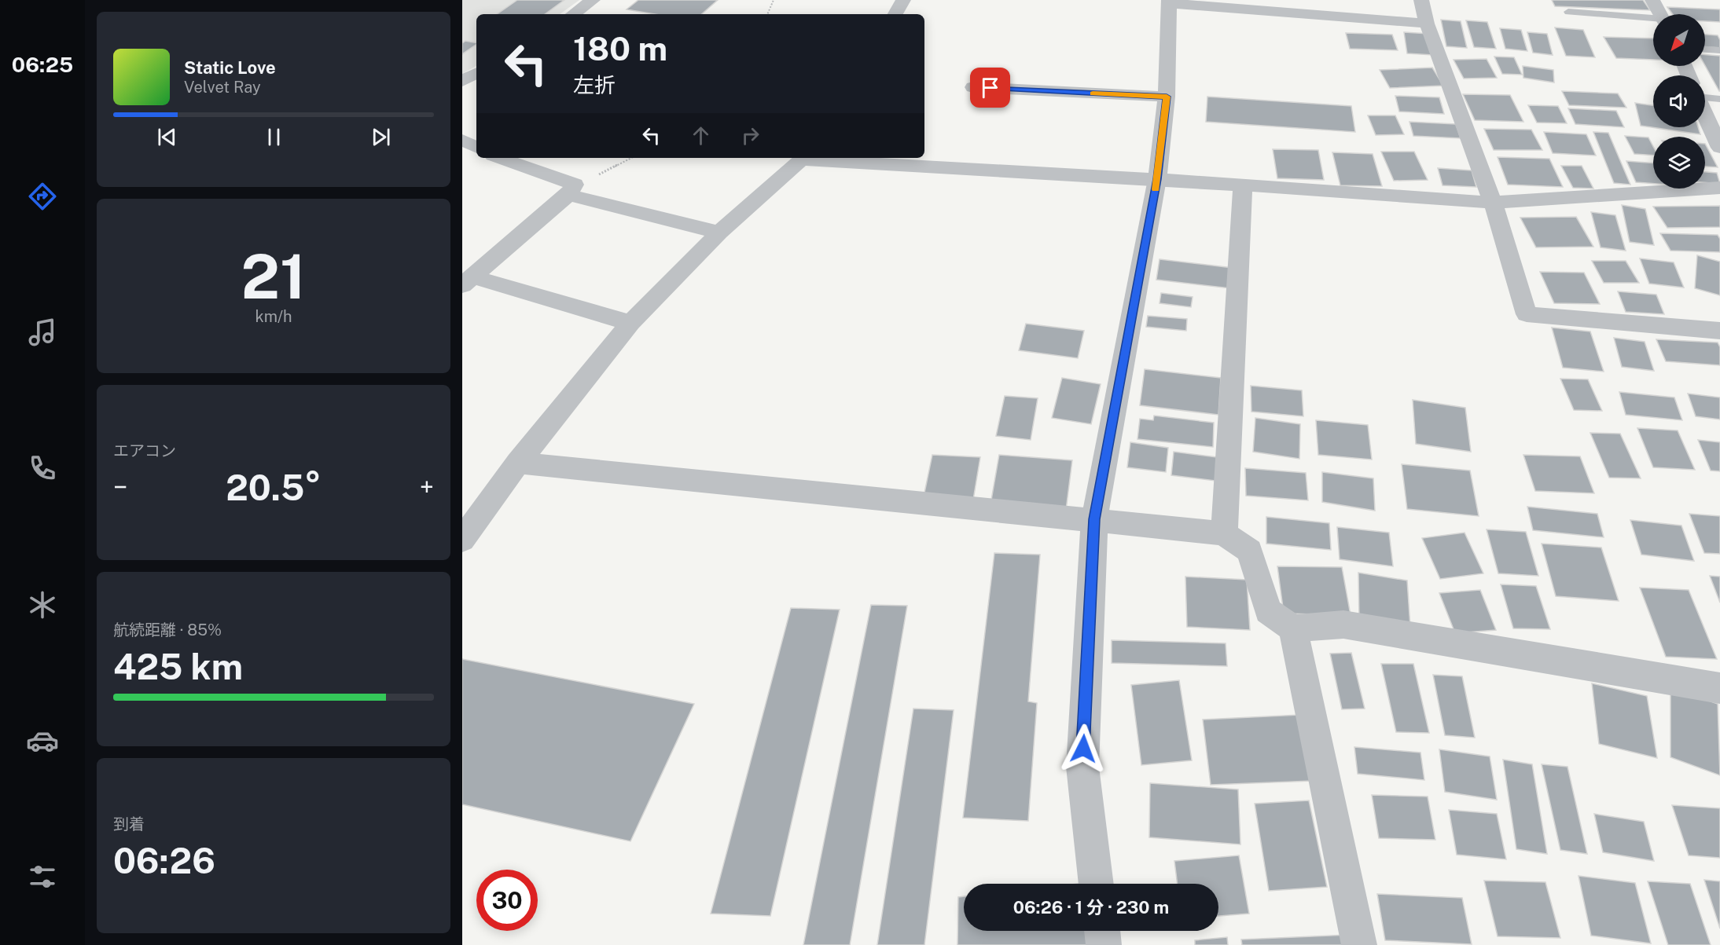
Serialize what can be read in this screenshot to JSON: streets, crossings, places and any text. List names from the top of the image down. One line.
{"north":"bottom left","page":{"tabs":"06:25","turn":["180 m","左折"],"song":["Static Love","Velvet Ray"],"tile":[["21","km/h"],"エアコン",["航続距離 · 85%","425 km"],["到着","06:26"]],"heat":["−","20.5°","+"],"limit":"30","trip":"06:26 · 1 分 · 230 m"}}
